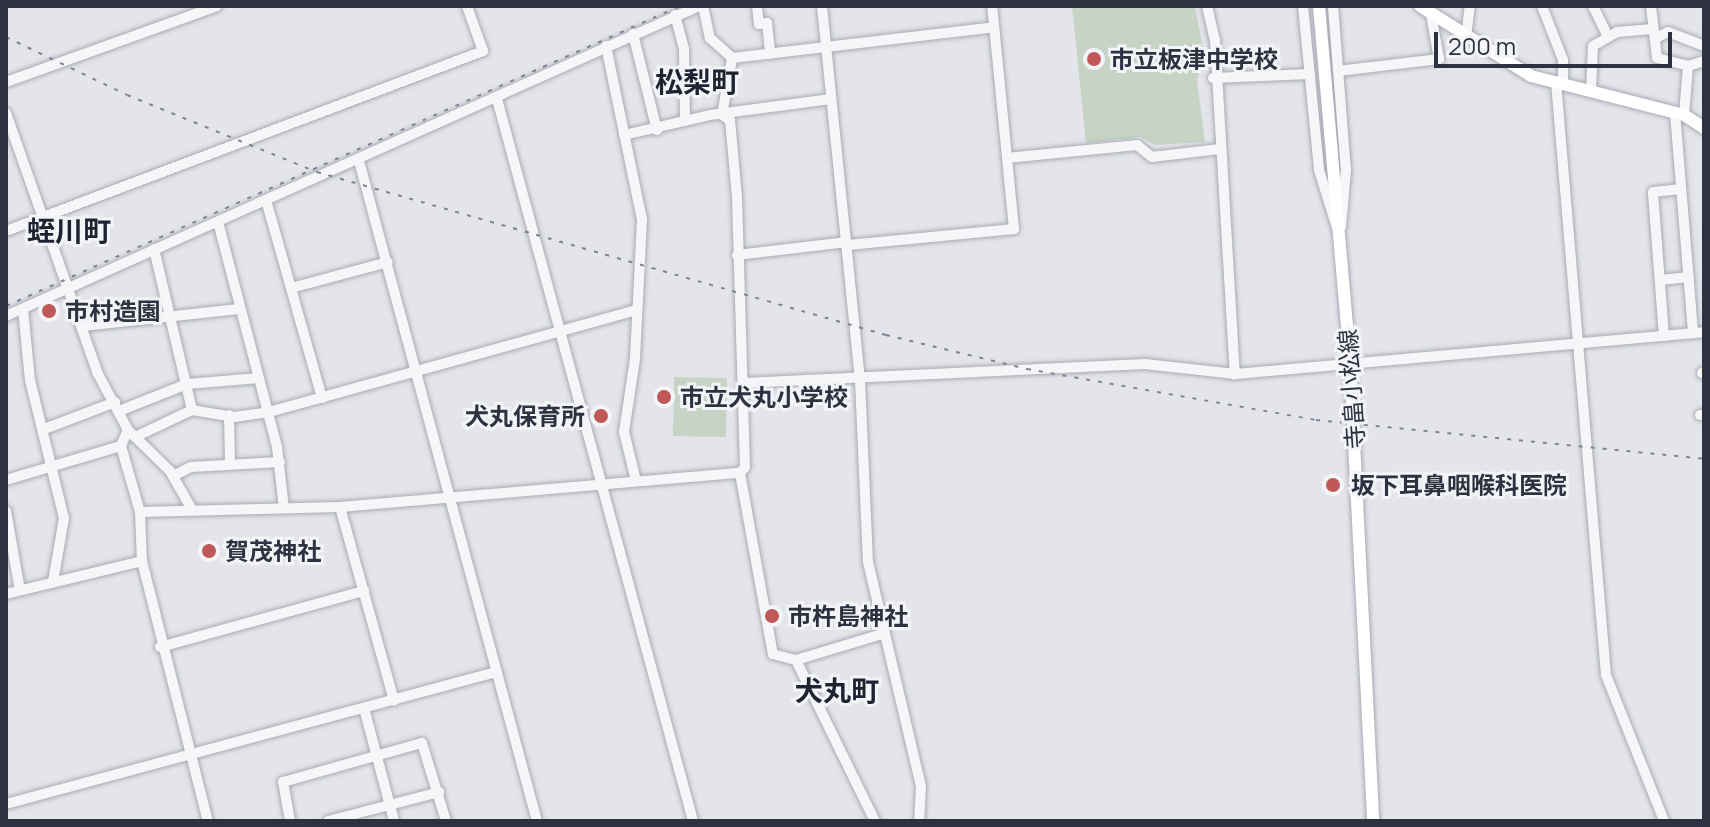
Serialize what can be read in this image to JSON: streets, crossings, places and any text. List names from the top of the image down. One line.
{"streets":{"main road":["寺畠小松線"]},"districts":["松梨町","蛭川町","犬丸町"],"places":["市立板津中学校","市村造園","市立犬丸小学校","犬丸保育所","坂下耳鼻咽喉科医院","賀茂神社","市杵島神社"],"scale_bar":"200 m"}
